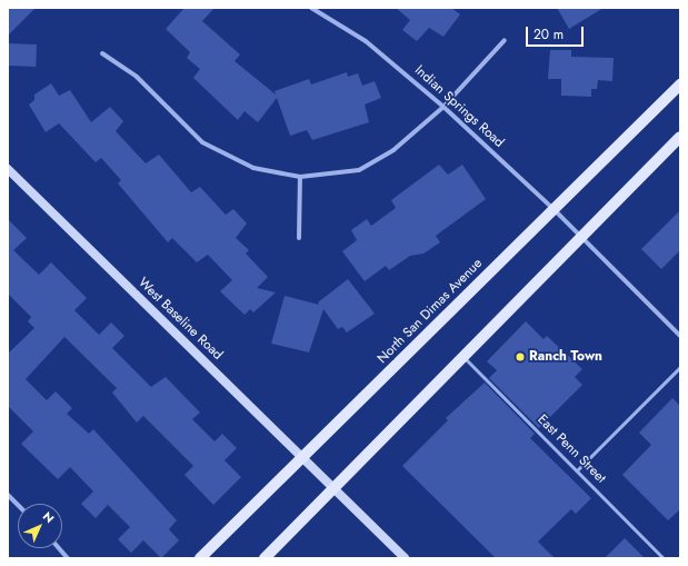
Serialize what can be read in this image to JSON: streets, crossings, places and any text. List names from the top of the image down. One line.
{"streets":{"main road":["North San Dimas Avenue","West Baseline Road"],"street":["Indian Springs Road"],"lane":["East Penn Street"]},"crossings":[["Indian Springs Road","North San Dimas Avenue"],["North San Dimas Avenue","West Baseline Road"]],"places":["Ranch Town"],"scale_bar":"20 m","north":"top right"}
